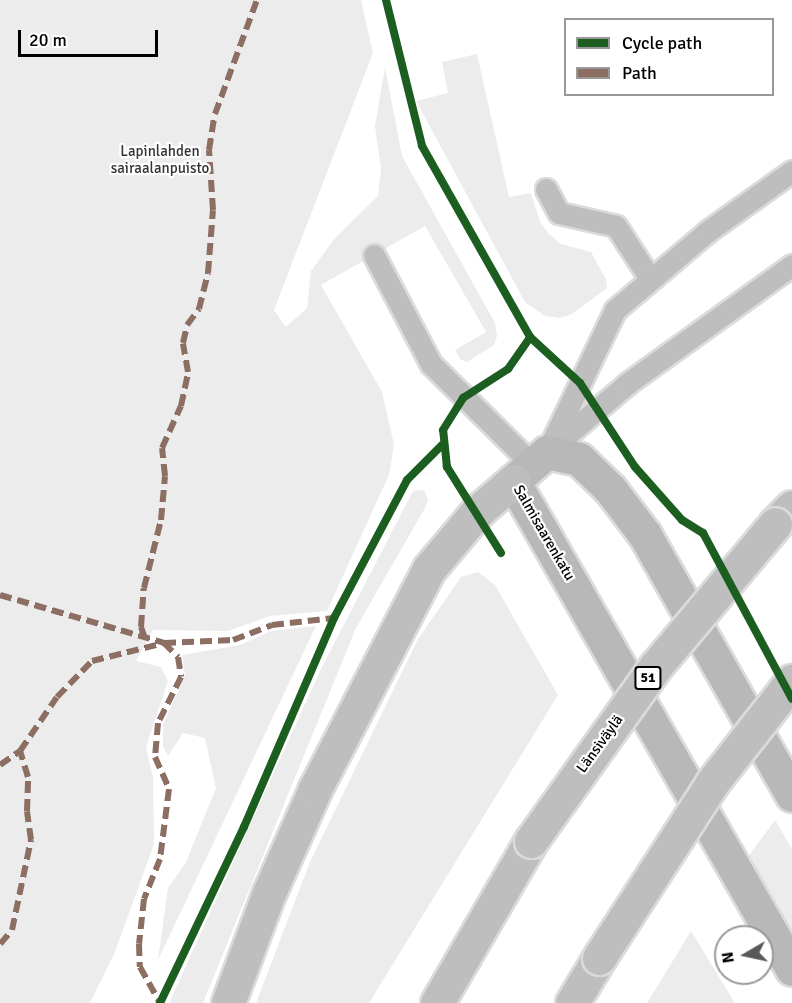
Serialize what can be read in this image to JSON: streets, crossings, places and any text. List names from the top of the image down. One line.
{"streets":{"highway":["51","Länsiväylä"],"main road":["Salmisaarenkatu"]},"parks":["Lapinlahden sairaalanpuisto"],"legend":["Cycle path","Path"],"scale_bar":"20 m","north":"left"}
